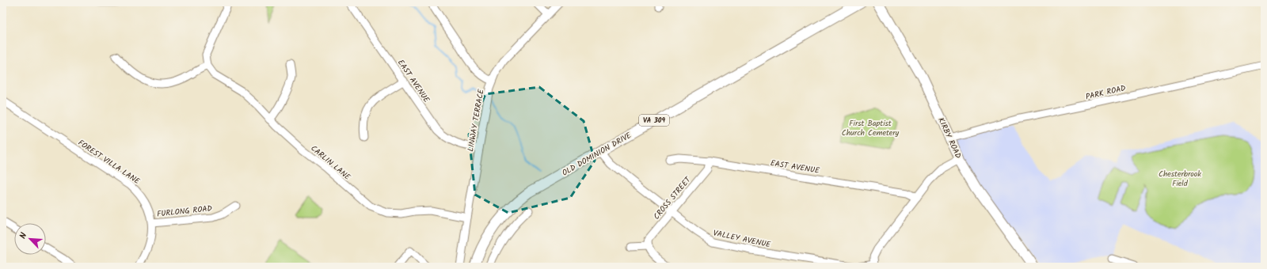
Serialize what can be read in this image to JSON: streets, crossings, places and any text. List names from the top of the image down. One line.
{"streets":{"main road":["VA 309","KIRBY ROAD","OLD DOMINION DRIVE"],"street":["EAST AVENUE","PARK ROAD","LINWAY TERRACE","FOREST VILLA LANE","CARLIN LANE","CROSS STREET","FURLONG ROAD","VALLEY AVENUE"]},"crossings":[["EAST AVENUE","LINWAY TERRACE"],["EAST AVENUE","CROSS STREET"],["PARK ROAD","KIRBY ROAD"],["LINWAY TERRACE","CARLIN LANE"],["OLD DOMINION DRIVE","VALLEY AVENUE"],["FOREST VILLA LANE","FURLONG ROAD"],["CROSS STREET","VALLEY AVENUE"]],"parks":["First Baptist Church Cemetery","Chesterbrook Field"],"north":"top left"}
